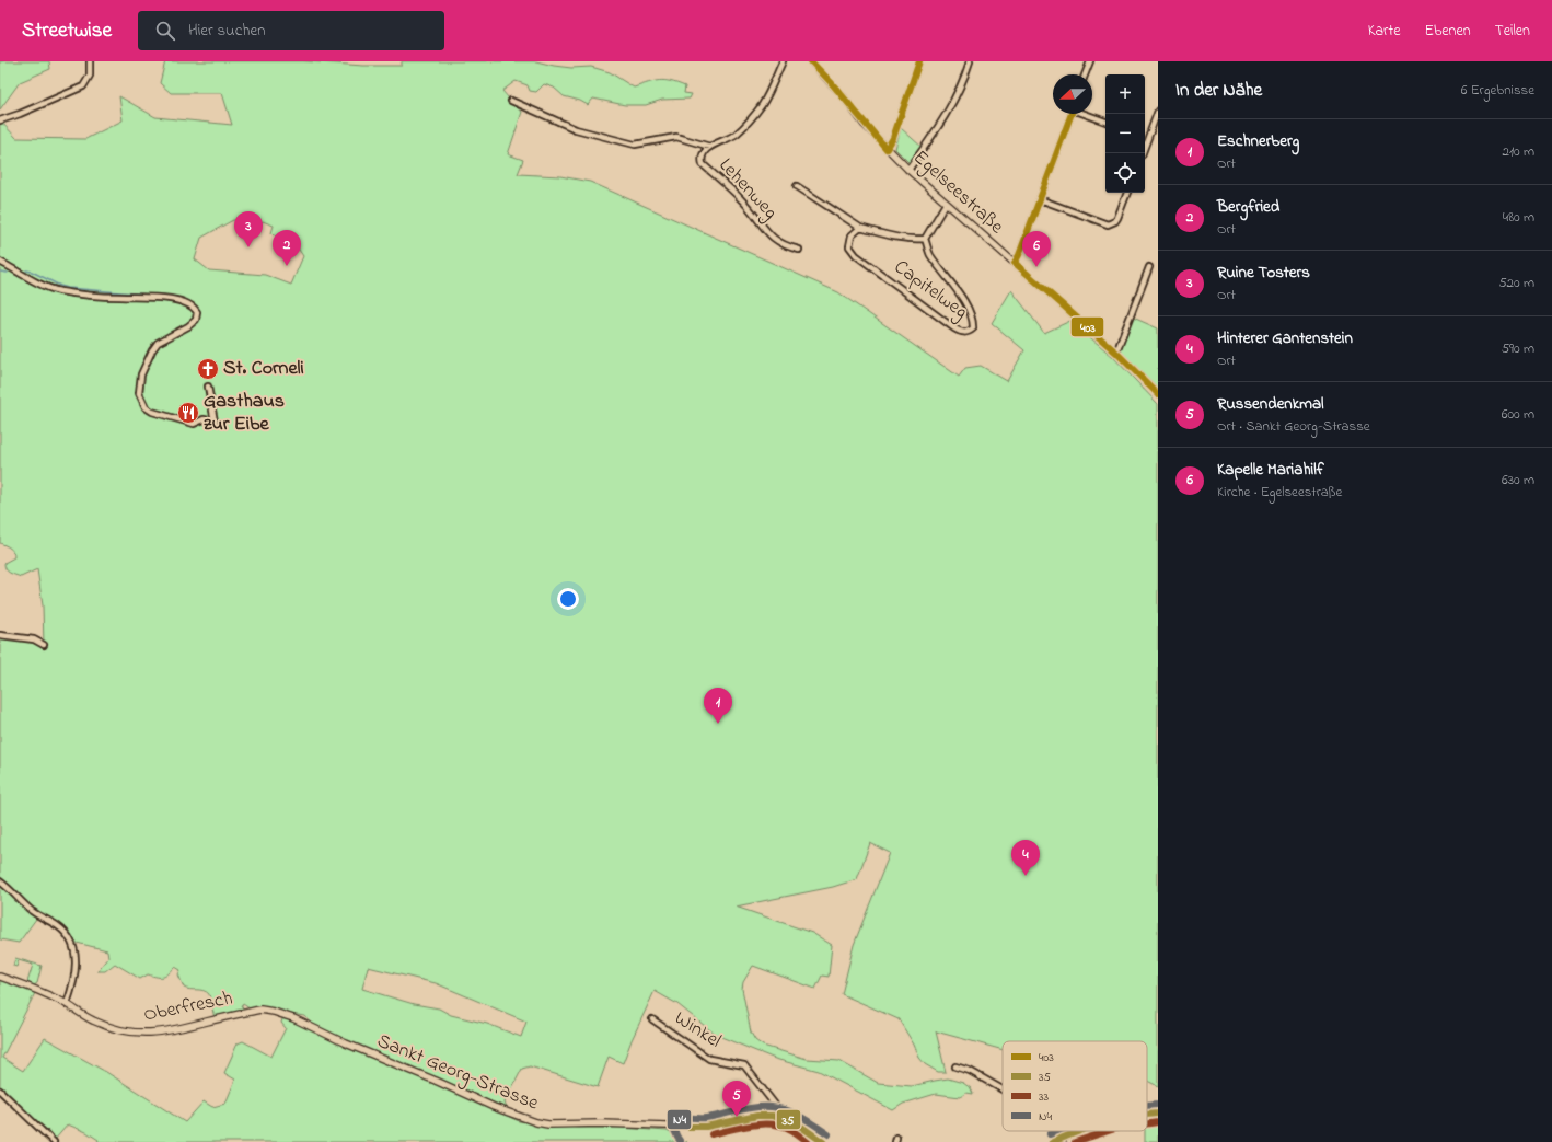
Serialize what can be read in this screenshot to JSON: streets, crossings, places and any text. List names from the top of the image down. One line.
{"streets":{"street":["Lehenweg","Egelseestraße","Capitelweg","Oberfresch","Winkel","Sankt Georg-Strasse"]},"crossings":[["Egelseestraße","Capitelweg"],["Oberfresch","Sankt Georg-Strasse"],["Winkel","Sankt Georg-Strasse"]],"places":{"church":["St. Corneli"],"restaurant":["Gasthaus zur Eibe"]},"lines":["transit line 403","transit line N4","transit line 35","transit line 33"],"legend":["403","35","33","N4"],"north":"left","page":{"header":"Streetwise","search":"Hier suchen","nav":["Karte","Ebenen","Teilen"],"heading":["In der Nähe","6 Ergebnisse"],"map_buttons":["+","−"],"list":[{"mark":"1","name":"Eschnerberg","note":"Ort","value":"210 m"},{"mark":"2","name":"Bergfried","note":"Ort","value":"480 m"},{"mark":"3","name":"Ruine Tosters","note":"Ort","value":"520 m"},{"mark":"4","name":"Hinterer Gantenstein","note":"Ort","value":"590 m"},{"mark":"5","name":"Russendenkmal","note":"Ort · Sankt Georg-Strasse","value":"600 m"},{"mark":"6","name":"Kapelle Mariahilf","note":"Kirche · Egelseestraße","value":"630 m"}],"pins":["3","2","6","1","4","5"]}}
